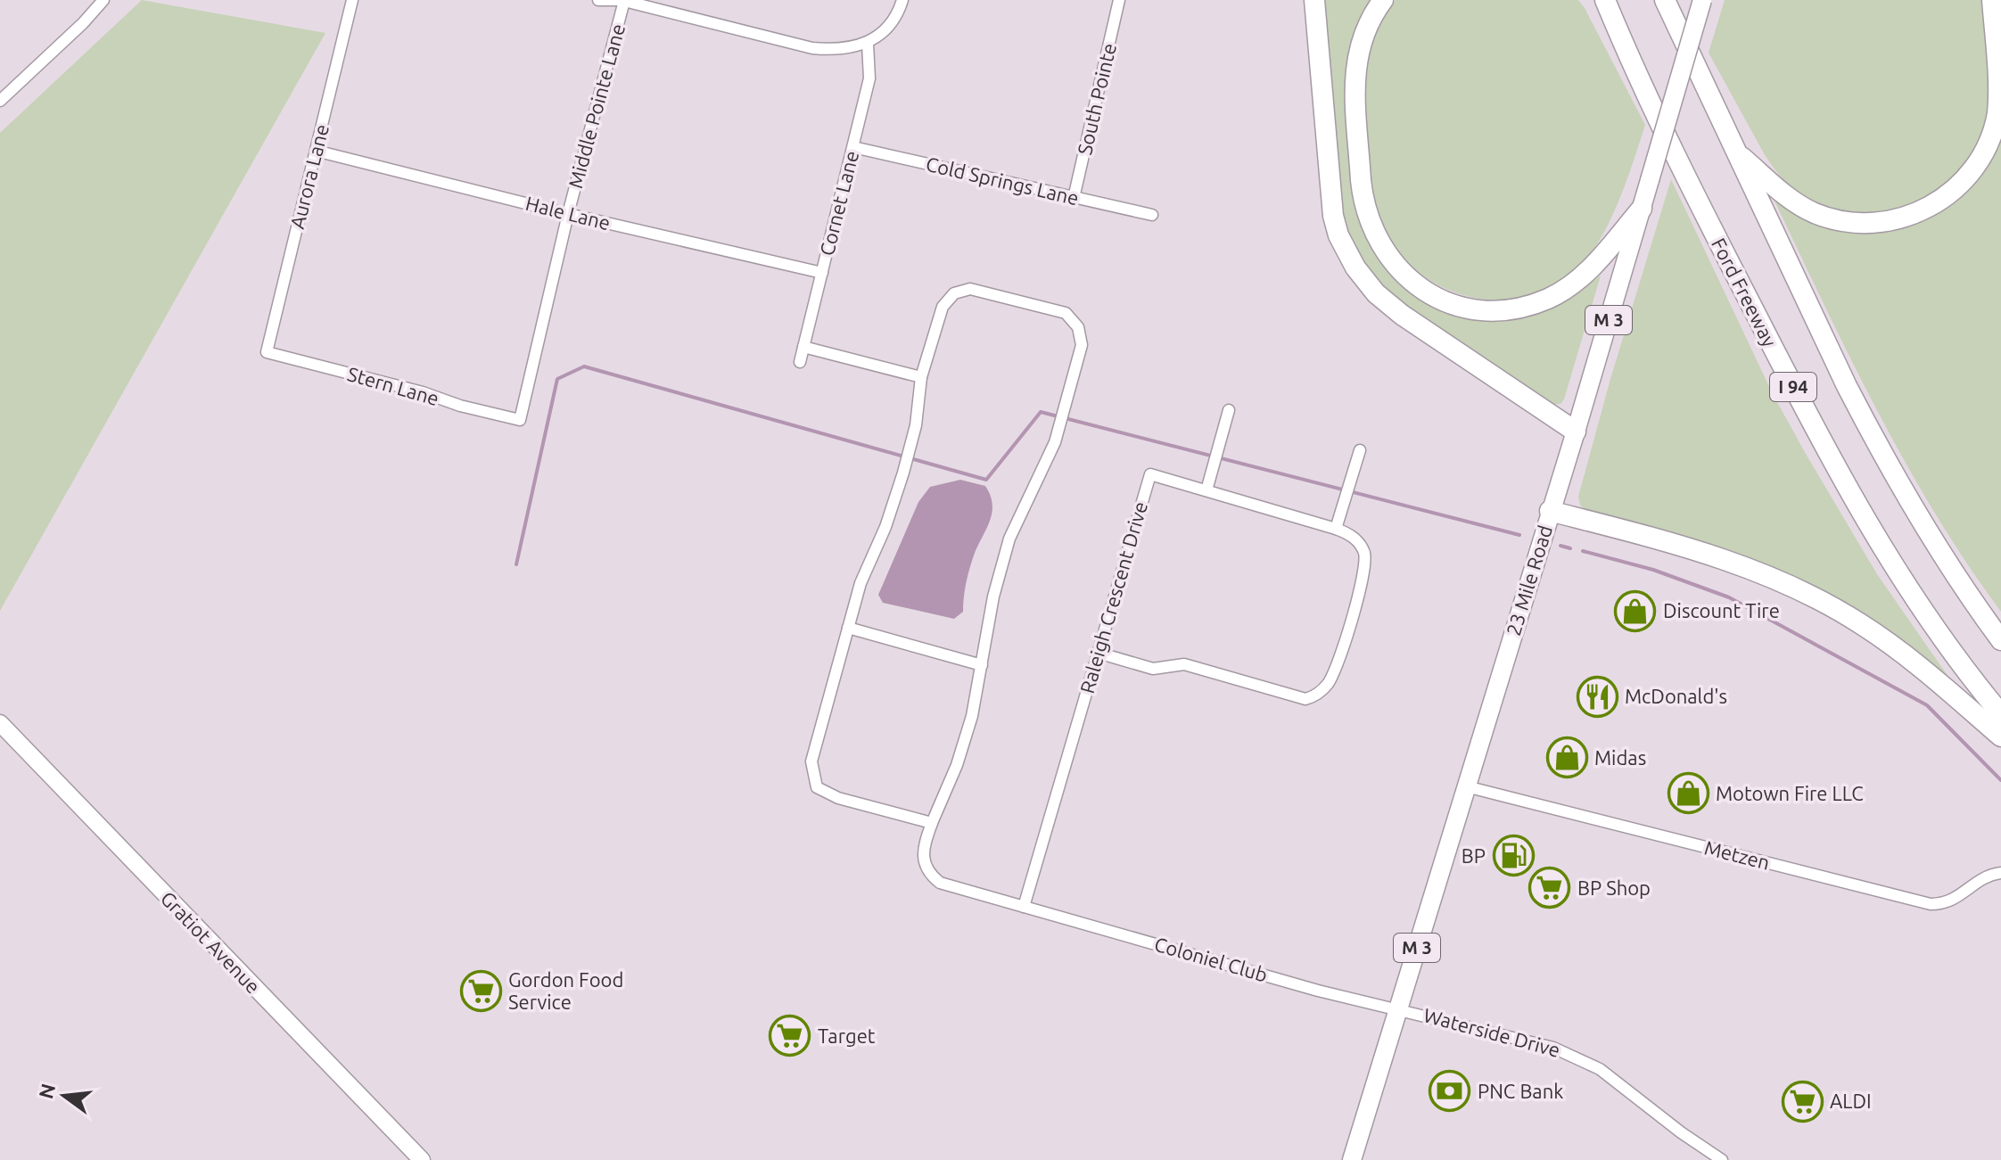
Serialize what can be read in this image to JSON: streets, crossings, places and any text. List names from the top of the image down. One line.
{"streets":{"highway":["Ford Freeway","I 94"],"main road":["M 3","23 Mile Road","Gratiot Avenue"],"street":["South Pointe","Middle Pointe Lane","Aurora Lane","Cold Springs Lane","Cornet Lane","Hale Lane","Stern Lane","Raleigh Crescent Drive","Metzen","Coloniel Club","Waterside Drive"]},"crossings":[["South Pointe","Cold Springs Lane"],["Middle Pointe Lane","Hale Lane"],["Middle Pointe Lane","Stern Lane"],["Aurora Lane","Hale Lane"],["Aurora Lane","Stern Lane"],["Cold Springs Lane","Cornet Lane"],["Cornet Lane","Hale Lane"],["23 Mile Road","Metzen"],["23 Mile Road","Coloniel Club"],["23 Mile Road","Waterside Drive"],["Raleigh Crescent Drive","Coloniel Club"],["Coloniel Club","Waterside Drive"]],"places":{"shop":["Discount Tire","Midas","Motown Fire LLC"],"restaurant":["McDonald's"],"fuel station":["BP"],"supermarket":["BP Shop","Gordon Food Service","Target","ALDI"],"bank":["PNC Bank"]},"north":"left"}
